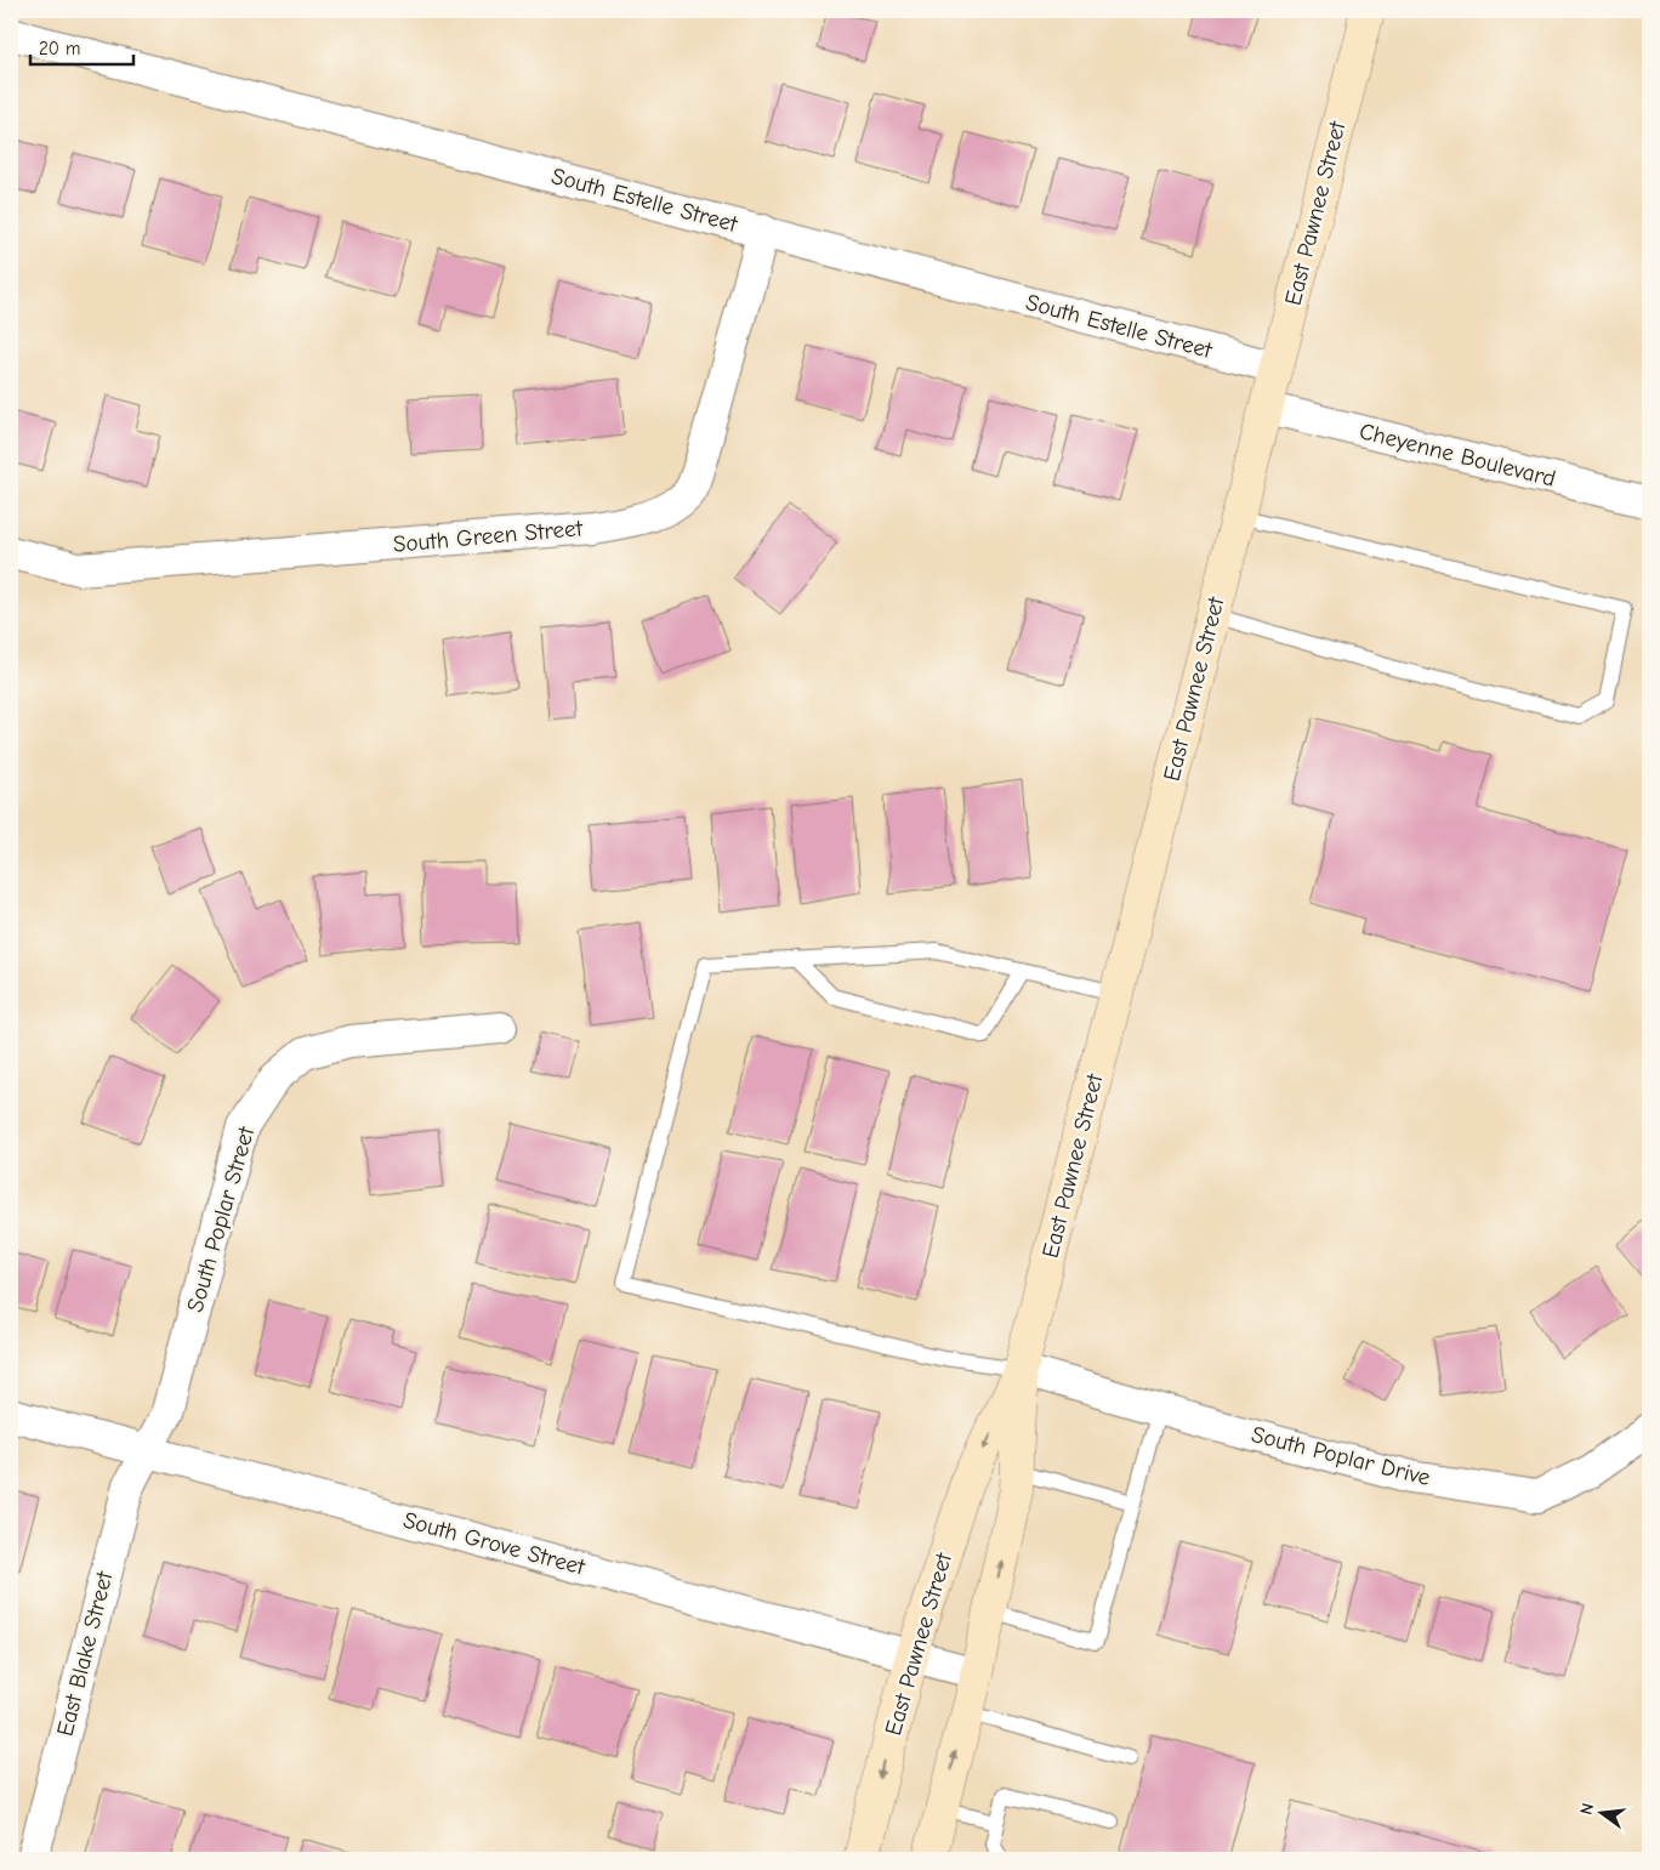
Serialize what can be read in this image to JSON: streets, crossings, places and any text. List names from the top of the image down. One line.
{"streets":{"main road":["East Pawnee Street"],"street":["South Estelle Street","Cheyenne Boulevard","South Green Street","South Poplar Street","South Poplar Drive","South Grove Street","East Blake Street"]},"crossings":[["South Estelle Street","East Pawnee Street"],["South Estelle Street","South Green Street"],["East Pawnee Street","Cheyenne Boulevard"],["East Pawnee Street","South Poplar Drive"],["East Pawnee Street","South Grove Street"],["South Poplar Street","South Grove Street"],["South Poplar Street","East Blake Street"],["South Grove Street","East Blake Street"]],"scale_bar":"20 m","north":"left"}
